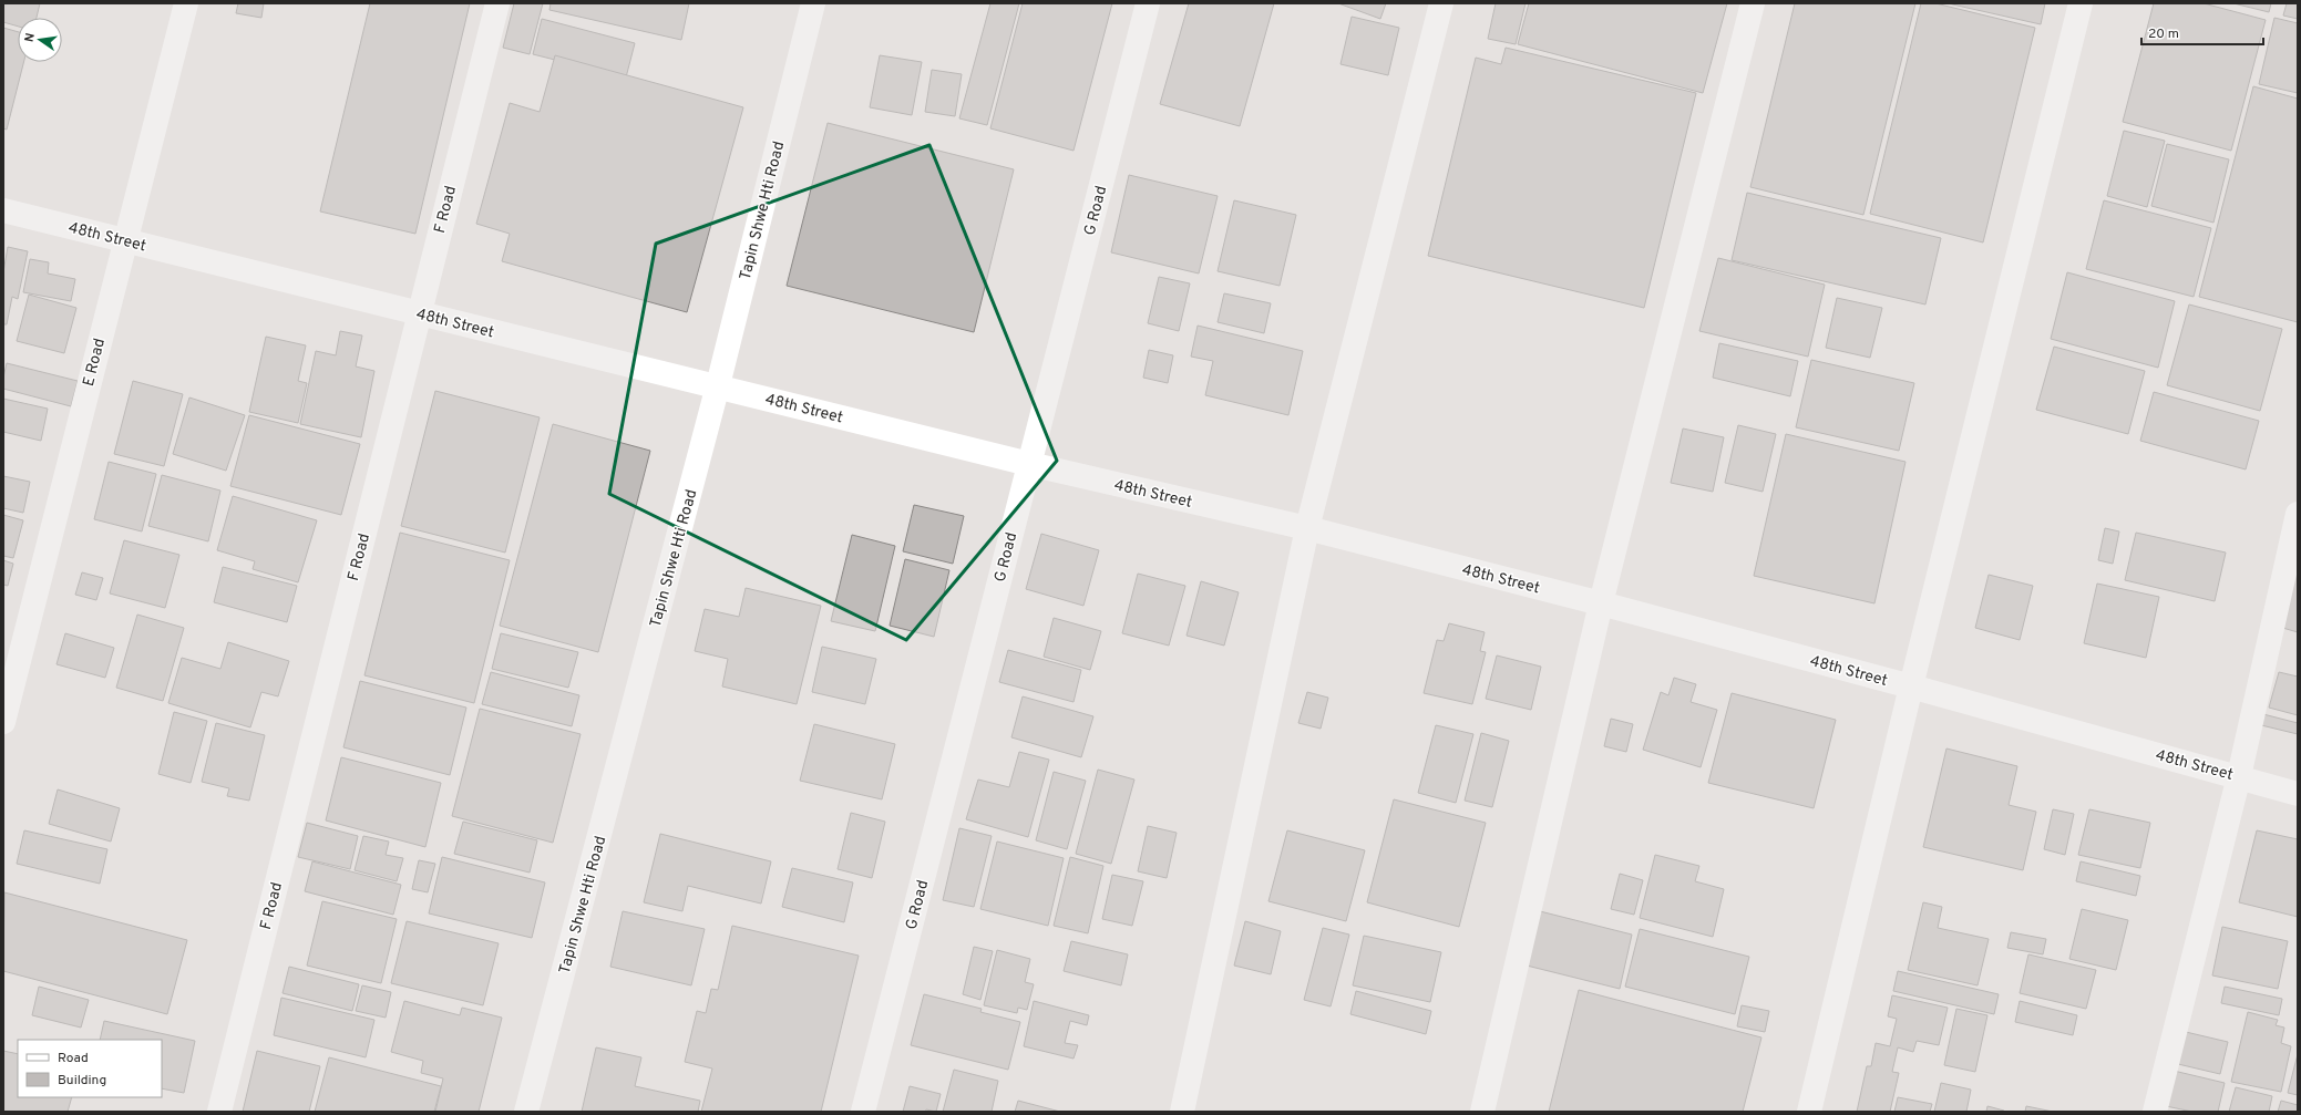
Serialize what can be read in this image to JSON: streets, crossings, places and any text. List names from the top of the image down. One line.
{"streets":{"street":["F Road","Tapin Shwe Hti Road","G Road","48th Street","E Road"]},"crossings":[["F Road","48th Street"],["Tapin Shwe Hti Road","48th Street"],["G Road","48th Street"],["48th Street","E Road"]],"legend":["Road","Building"],"scale_bar":"20 m","north":"left"}
